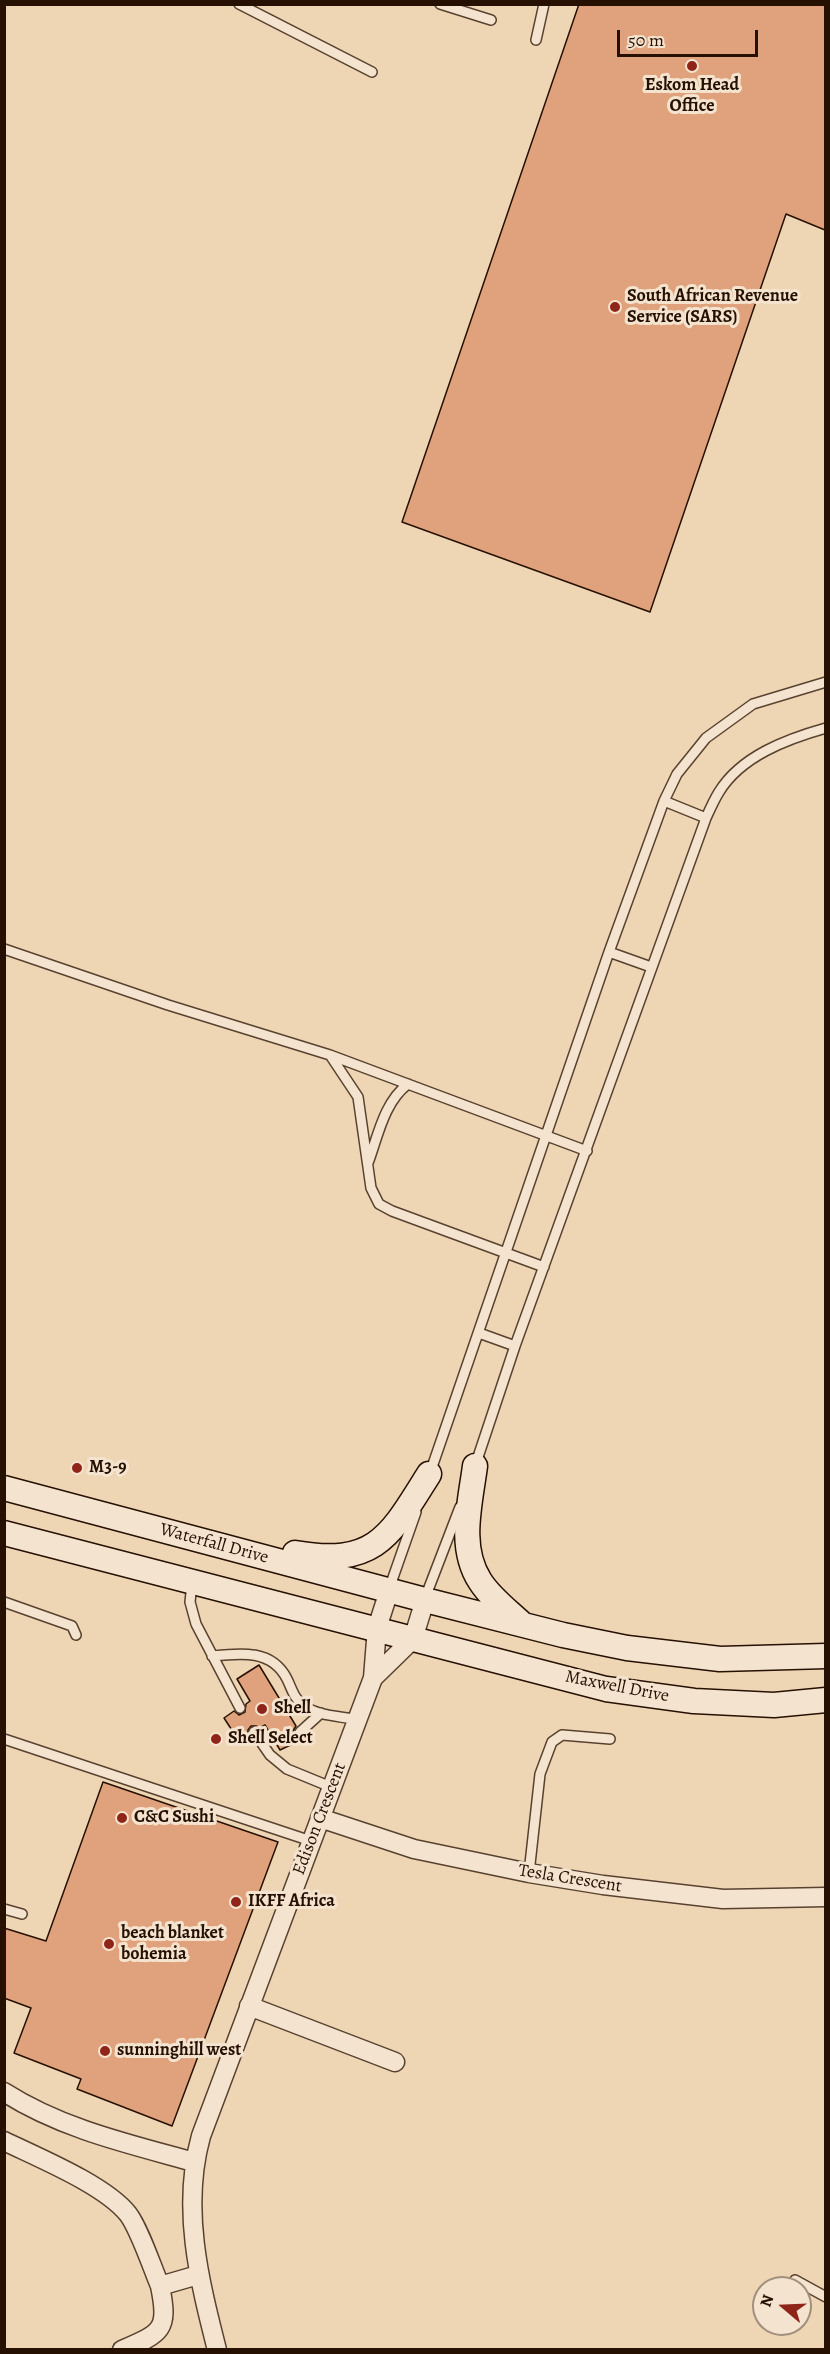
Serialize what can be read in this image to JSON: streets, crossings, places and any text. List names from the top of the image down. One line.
{"streets":{"main road":["Waterfall Drive","Maxwell Drive"],"street":["Edison Crescent","Tesla Crescent"]},"crossings":[["Waterfall Drive","Edison Crescent"],["Maxwell Drive","Edison Crescent"],["Edison Crescent","Tesla Crescent"]],"places":["Eskom Head Office","South African Revenue Service (SARS)","M3-9","Shell","Shell Select","C&C Sushi","IKFF Africa","beach blanket bohemia","sunninghill west"],"scale_bar":"50 m","north":"left"}
